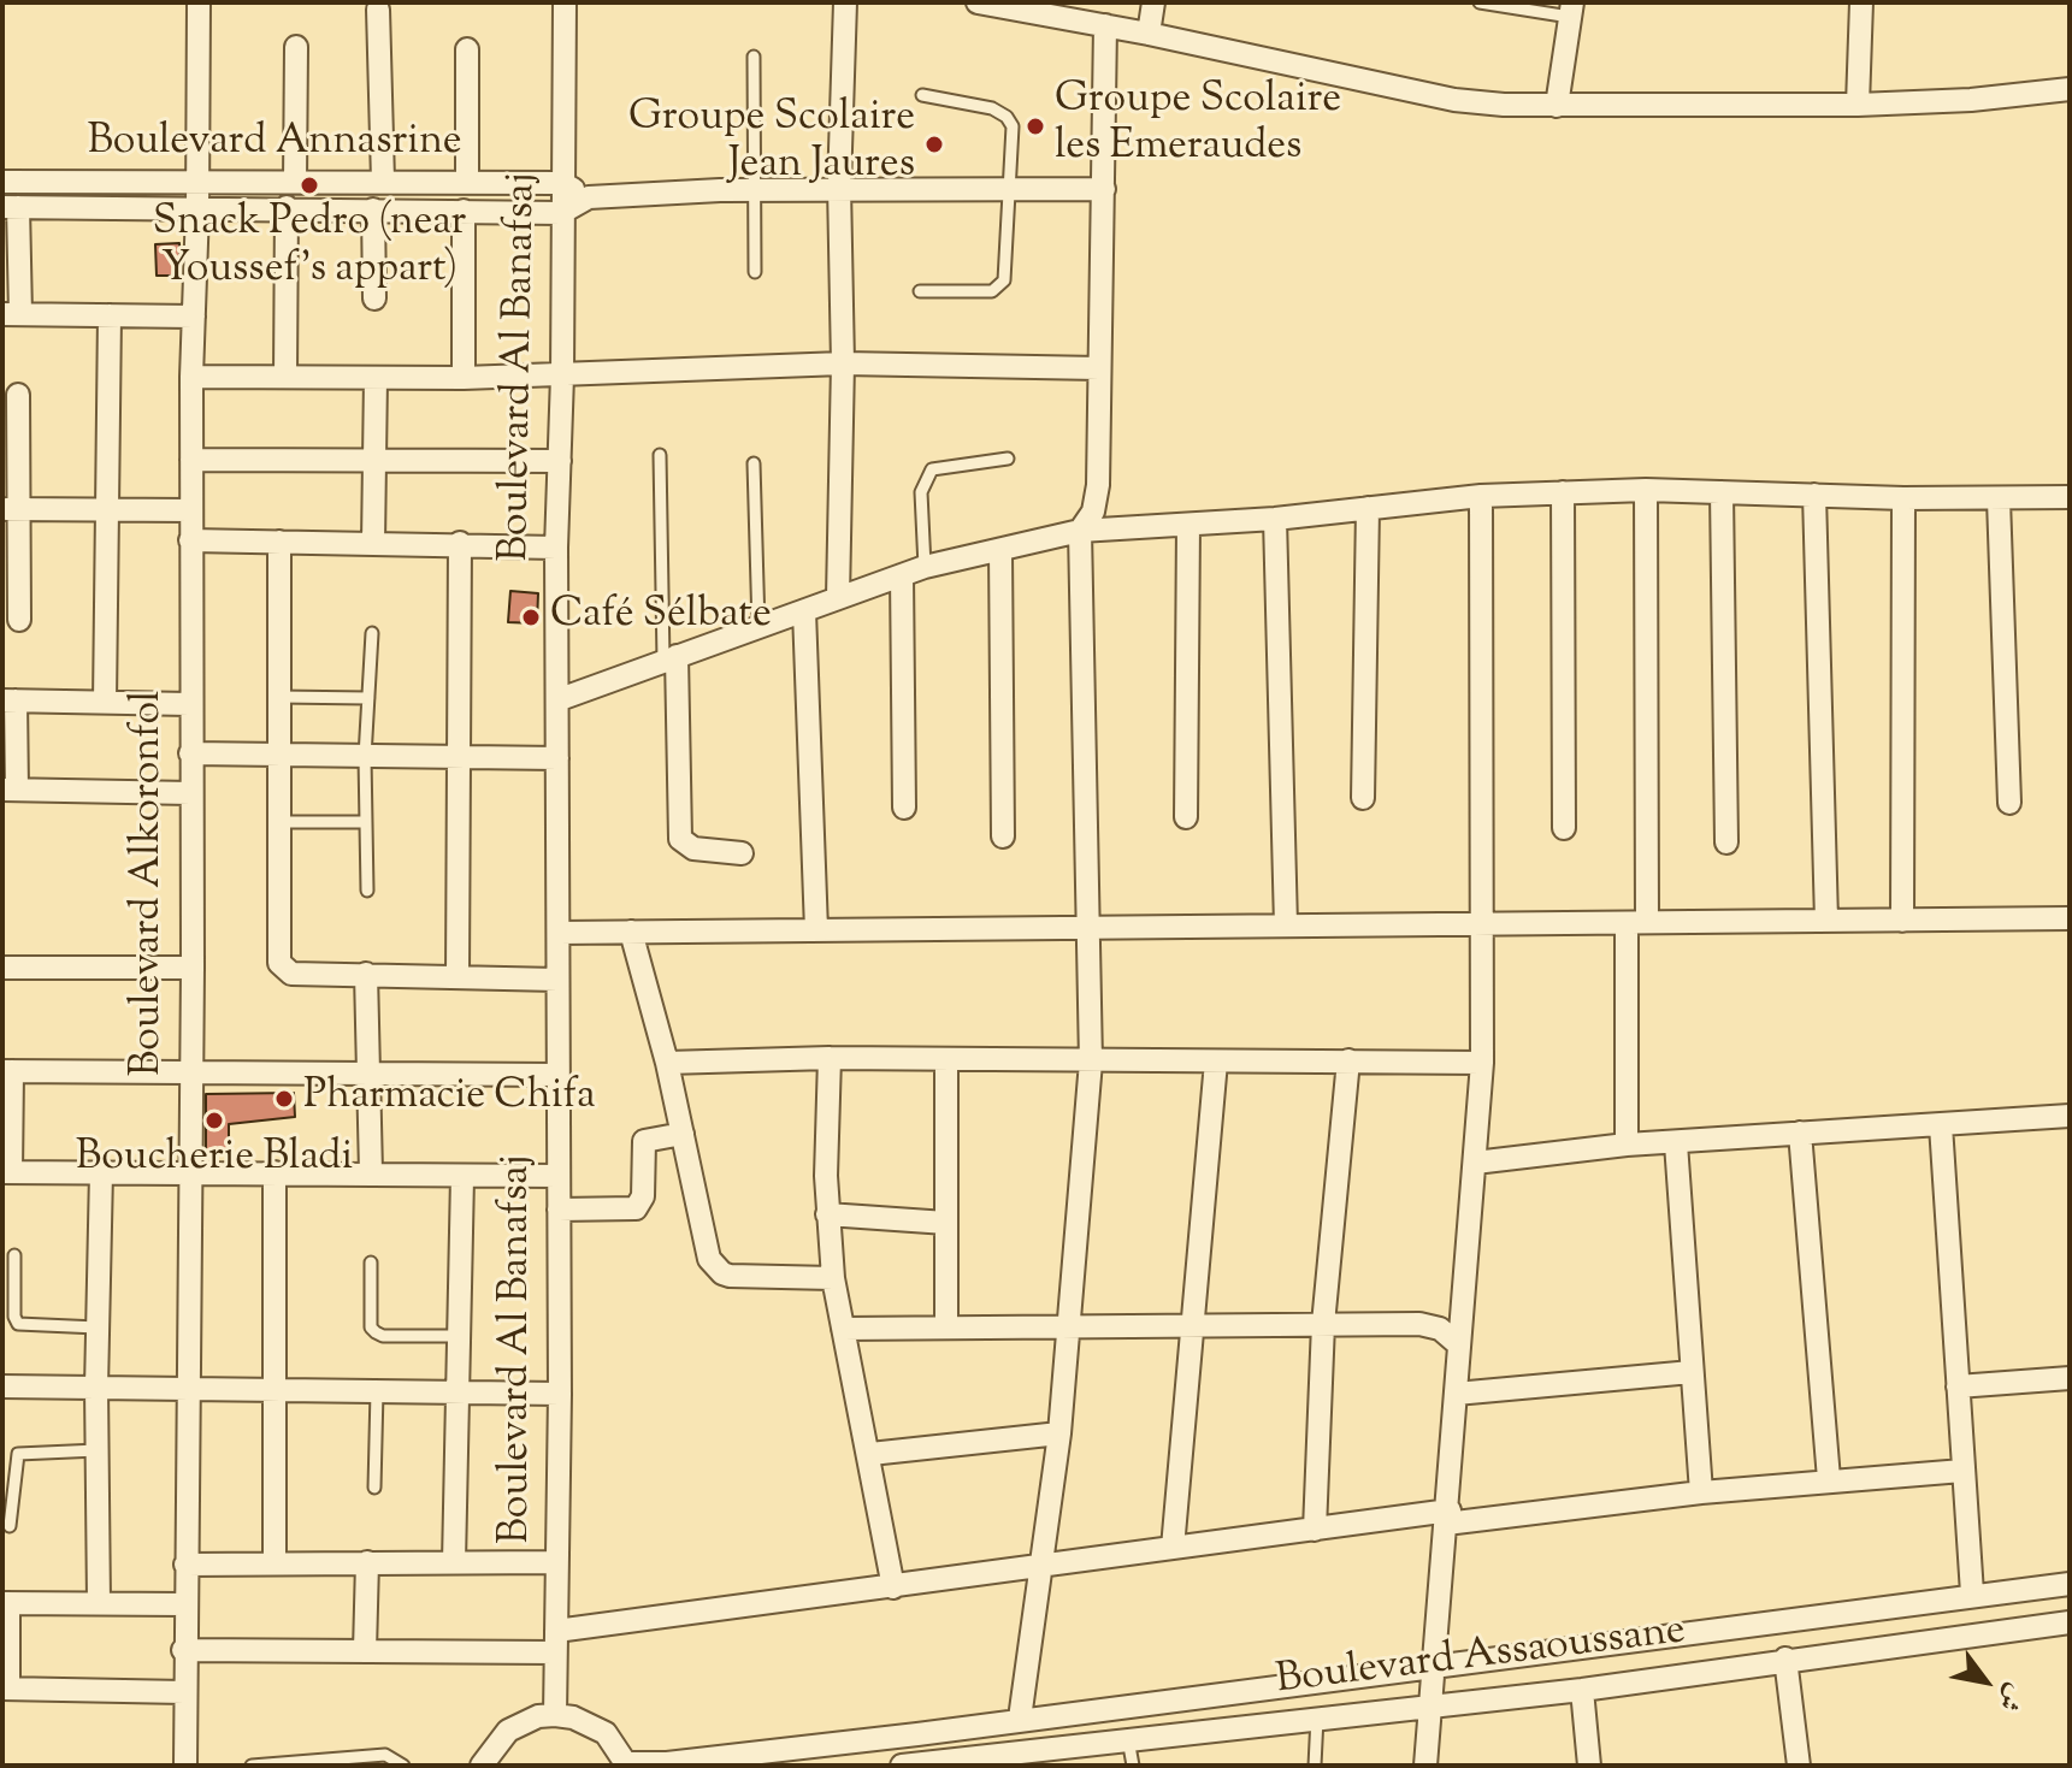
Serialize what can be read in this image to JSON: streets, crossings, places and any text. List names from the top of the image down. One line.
{"streets":{"street":["Boulevard Annasrine","Boulevard Al Banafsaj","Boulevard Alkoronfol","Boulevard Assaoussane"]},"crossings":[["Boulevard Annasrine","Boulevard Al Banafsaj"],["Boulevard Annasrine","Boulevard Alkoronfol"]],"places":["Groupe Scolaire les Emeraudes","Groupe Scolaire Jean Jaures","Snack Pedro (near Youssef's appart)","Café Sélbate","Pharmacie Chifa","Boucherie Bladi"],"north":"bottom right"}
